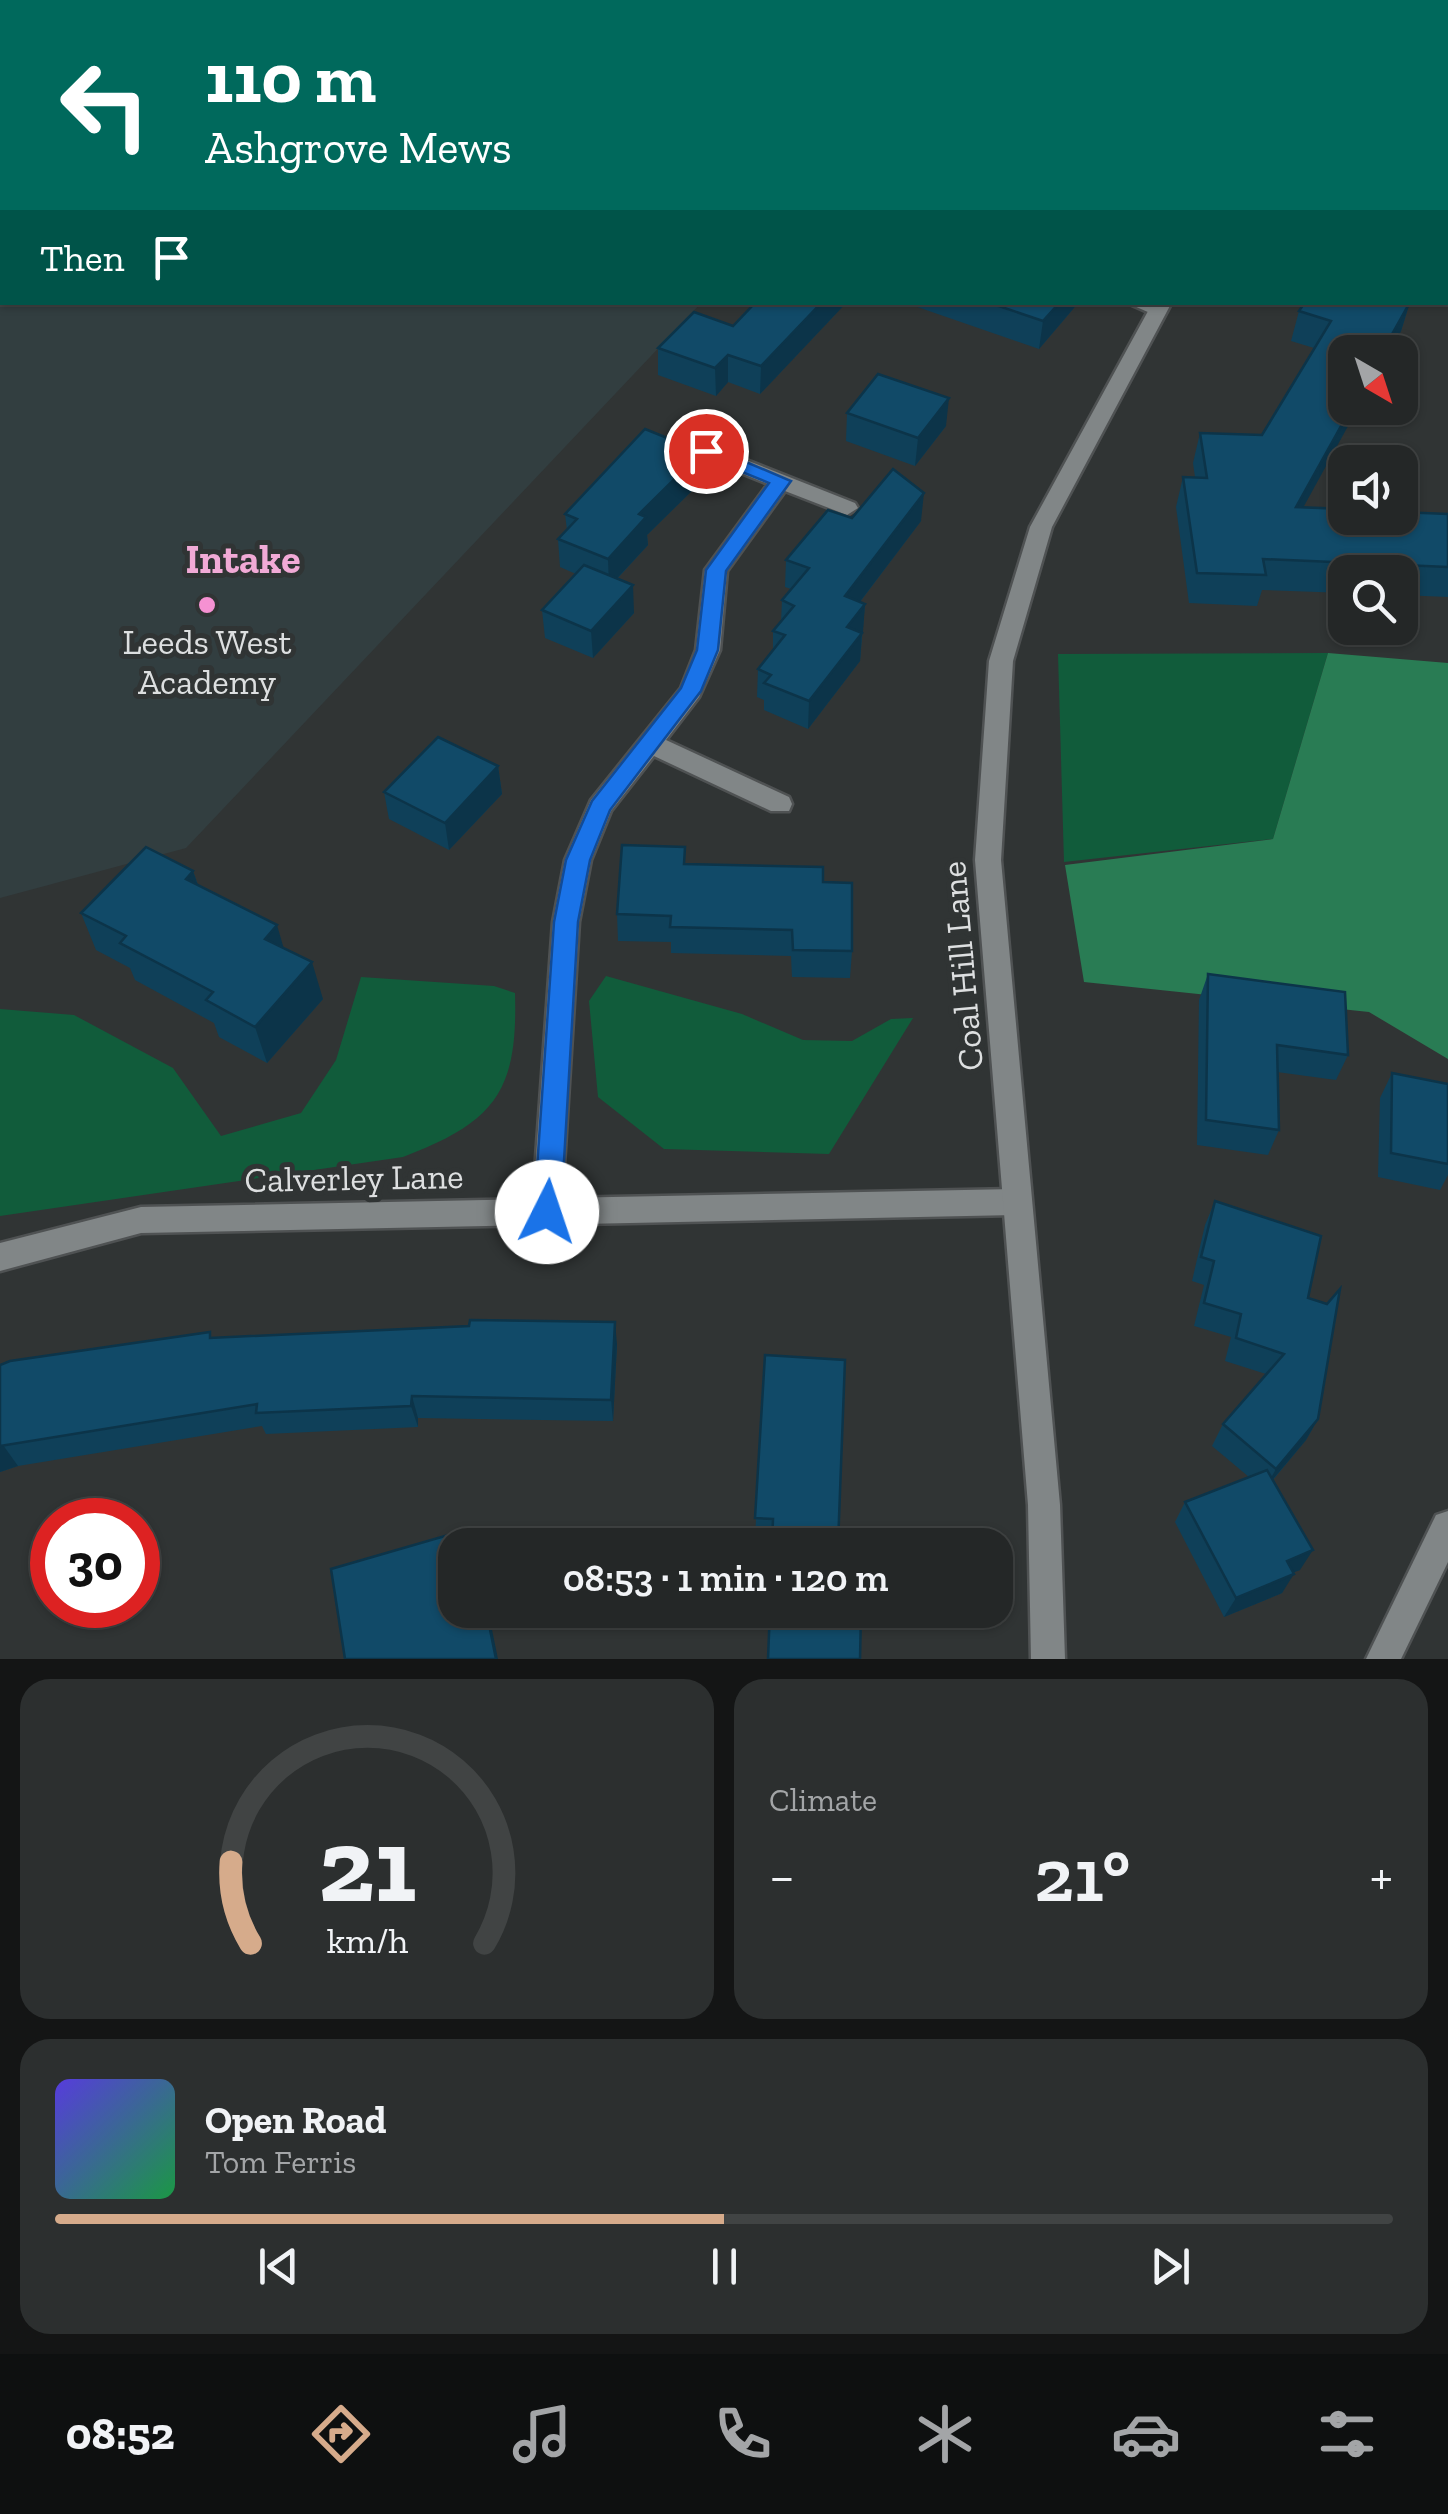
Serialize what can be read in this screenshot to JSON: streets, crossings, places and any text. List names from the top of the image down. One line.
{"streets":{"street":["Coal Hill Lane","Calverley Lane"]},"crossings":[["Coal Hill Lane","Calverley Lane"]],"districts":["Intake"],"places":["Leeds West Academy"],"north":"bottom right","page":{"turn":["110 m","Ashgrove Mews"],"then":"Then","limit":"30","trip":"08:53 · 1 min · 120 m","tile":"Climate","heat":["−","21°","+"],"song":["Open Road","Tom Ferris"],"tabs":"08:52","gauge":["21","km/h"]}}
